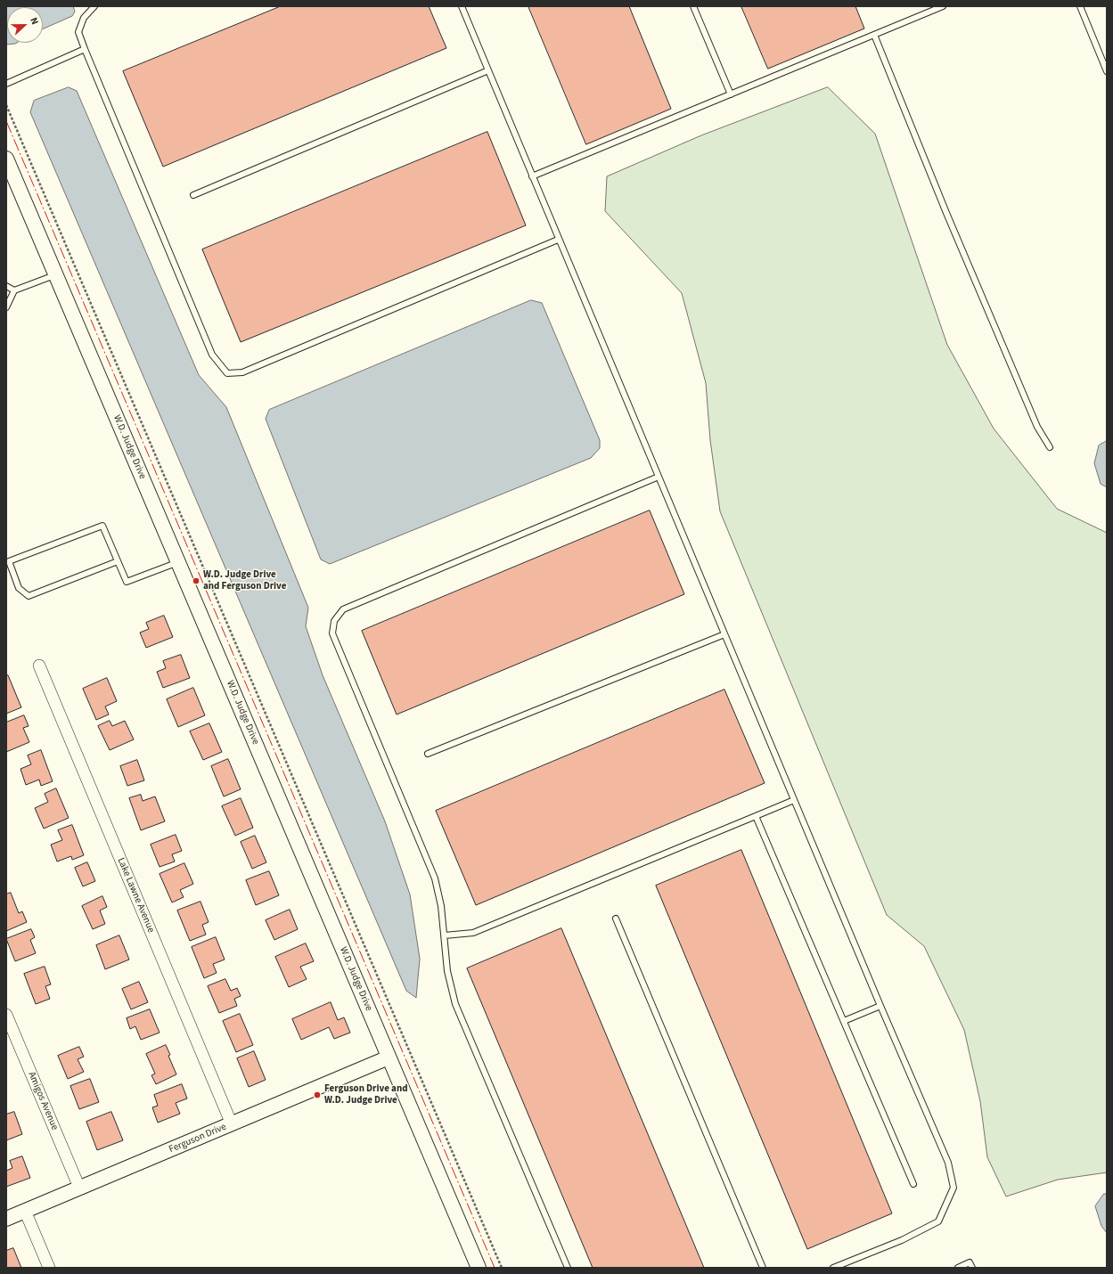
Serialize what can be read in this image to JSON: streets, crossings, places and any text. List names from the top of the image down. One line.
{"streets":{"street":["W.D. Judge Drive","Lake Lawne Avenue","Amigos Avenue","Ferguson Drive"]},"crossings":[["W.D. Judge Drive","Ferguson Drive"],["Lake Lawne Avenue","Ferguson Drive"],["Amigos Avenue","Ferguson Drive"]],"places":["W.D. Judge Drive and Ferguson Drive","Ferguson Drive and W.D. Judge Drive"],"north":"right"}
